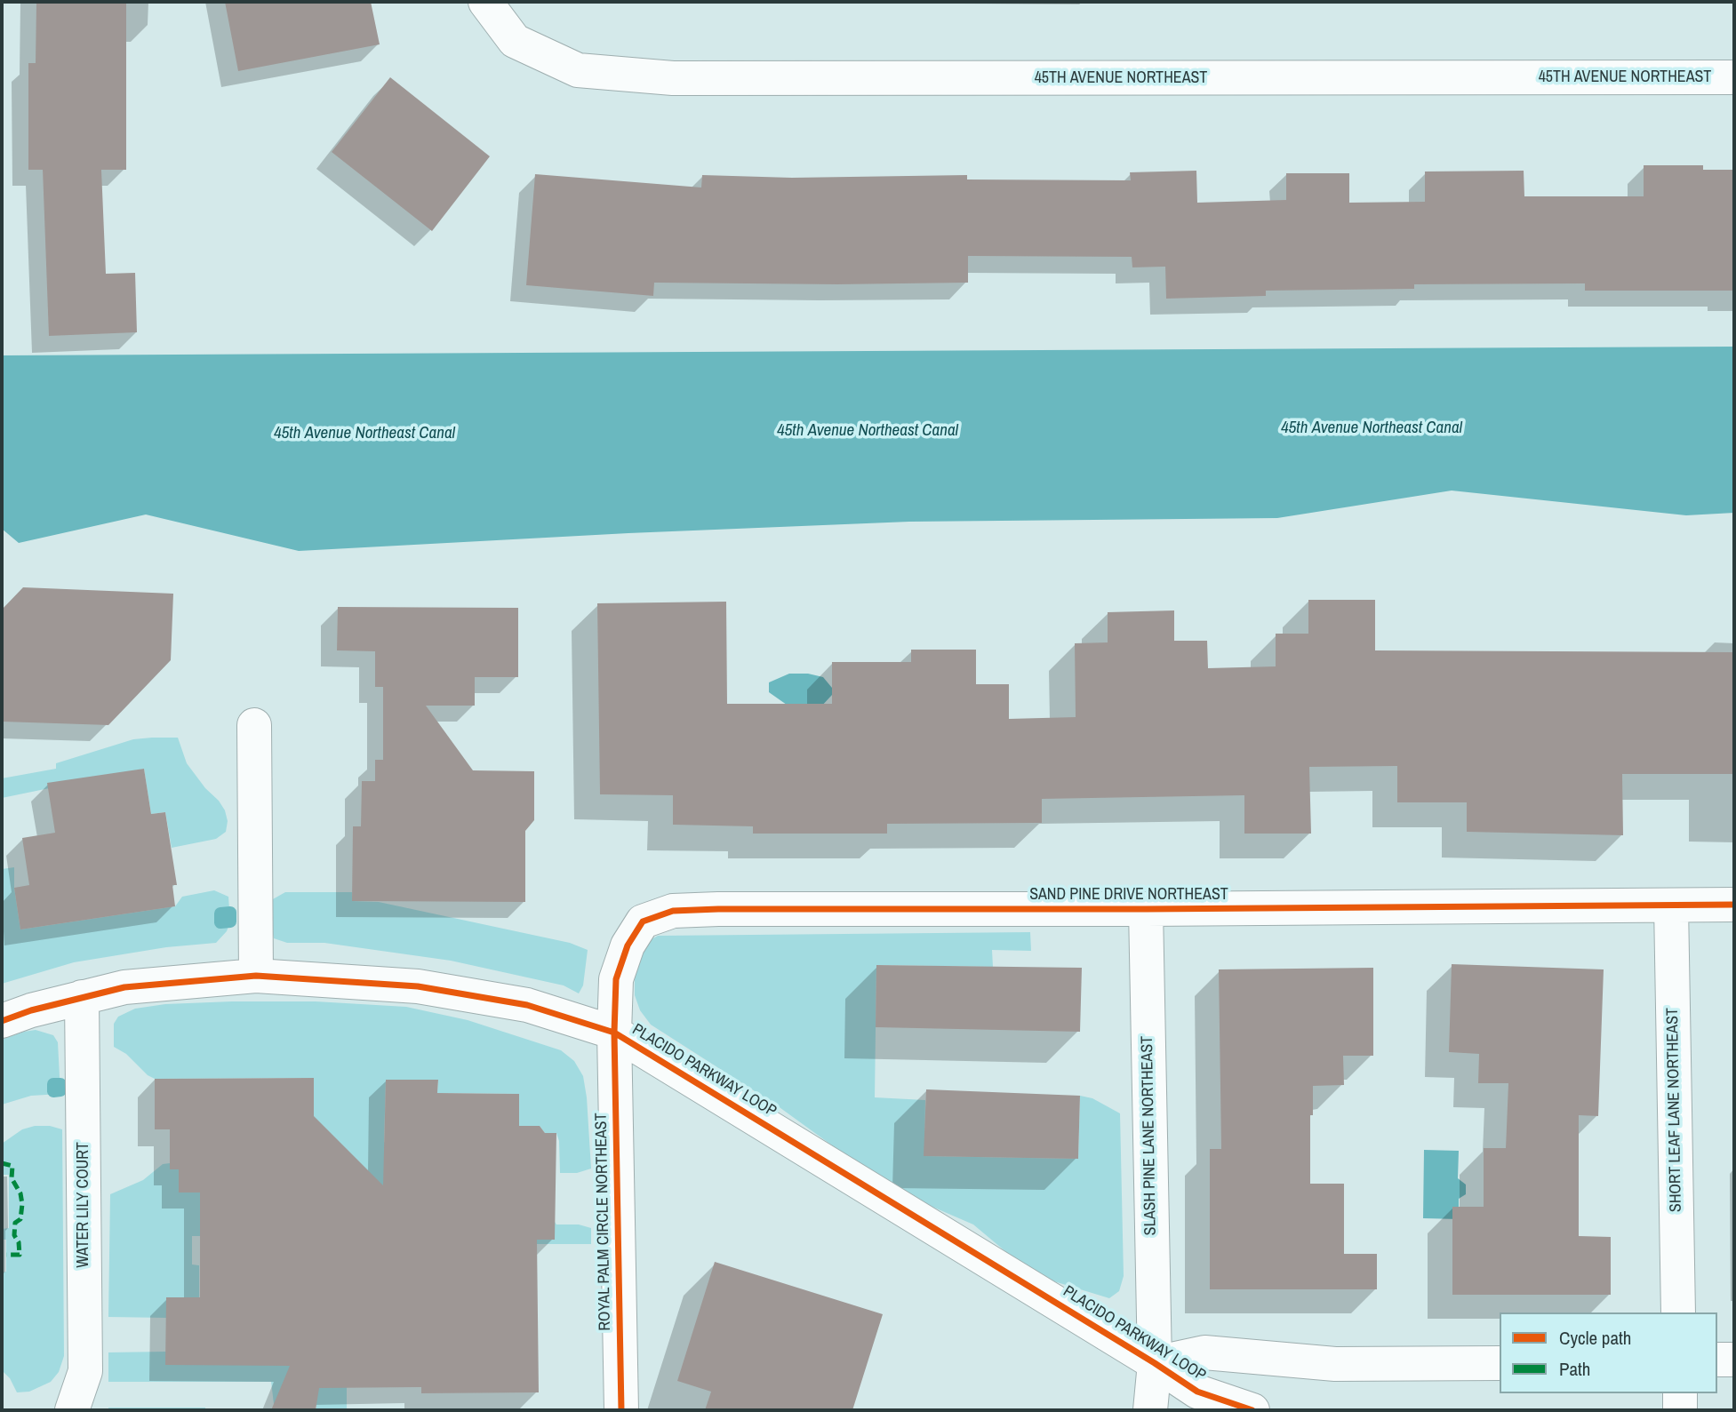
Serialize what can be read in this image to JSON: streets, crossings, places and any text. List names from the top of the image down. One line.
{"streets":{"street":["45TH AVENUE NORTHEAST","SAND PINE DRIVE NORTHEAST","PLACIDO PARKWAY LOOP","SHORT LEAF LANE NORTHEAST","SLASH PINE LANE NORTHEAST","WATER LILY COURT","ROYAL PALM CIRCLE NORTHEAST"]},"crossings":[["SAND PINE DRIVE NORTHEAST","PLACIDO PARKWAY LOOP"],["SAND PINE DRIVE NORTHEAST","SHORT LEAF LANE NORTHEAST"],["SAND PINE DRIVE NORTHEAST","SLASH PINE LANE NORTHEAST"],["SAND PINE DRIVE NORTHEAST","ROYAL PALM CIRCLE NORTHEAST"],["PLACIDO PARKWAY LOOP","SLASH PINE LANE NORTHEAST"],["PLACIDO PARKWAY LOOP","WATER LILY COURT"],["PLACIDO PARKWAY LOOP","ROYAL PALM CIRCLE NORTHEAST"]],"water":["45th Avenue Northeast Canal"],"legend":["Cycle path","Path"]}
